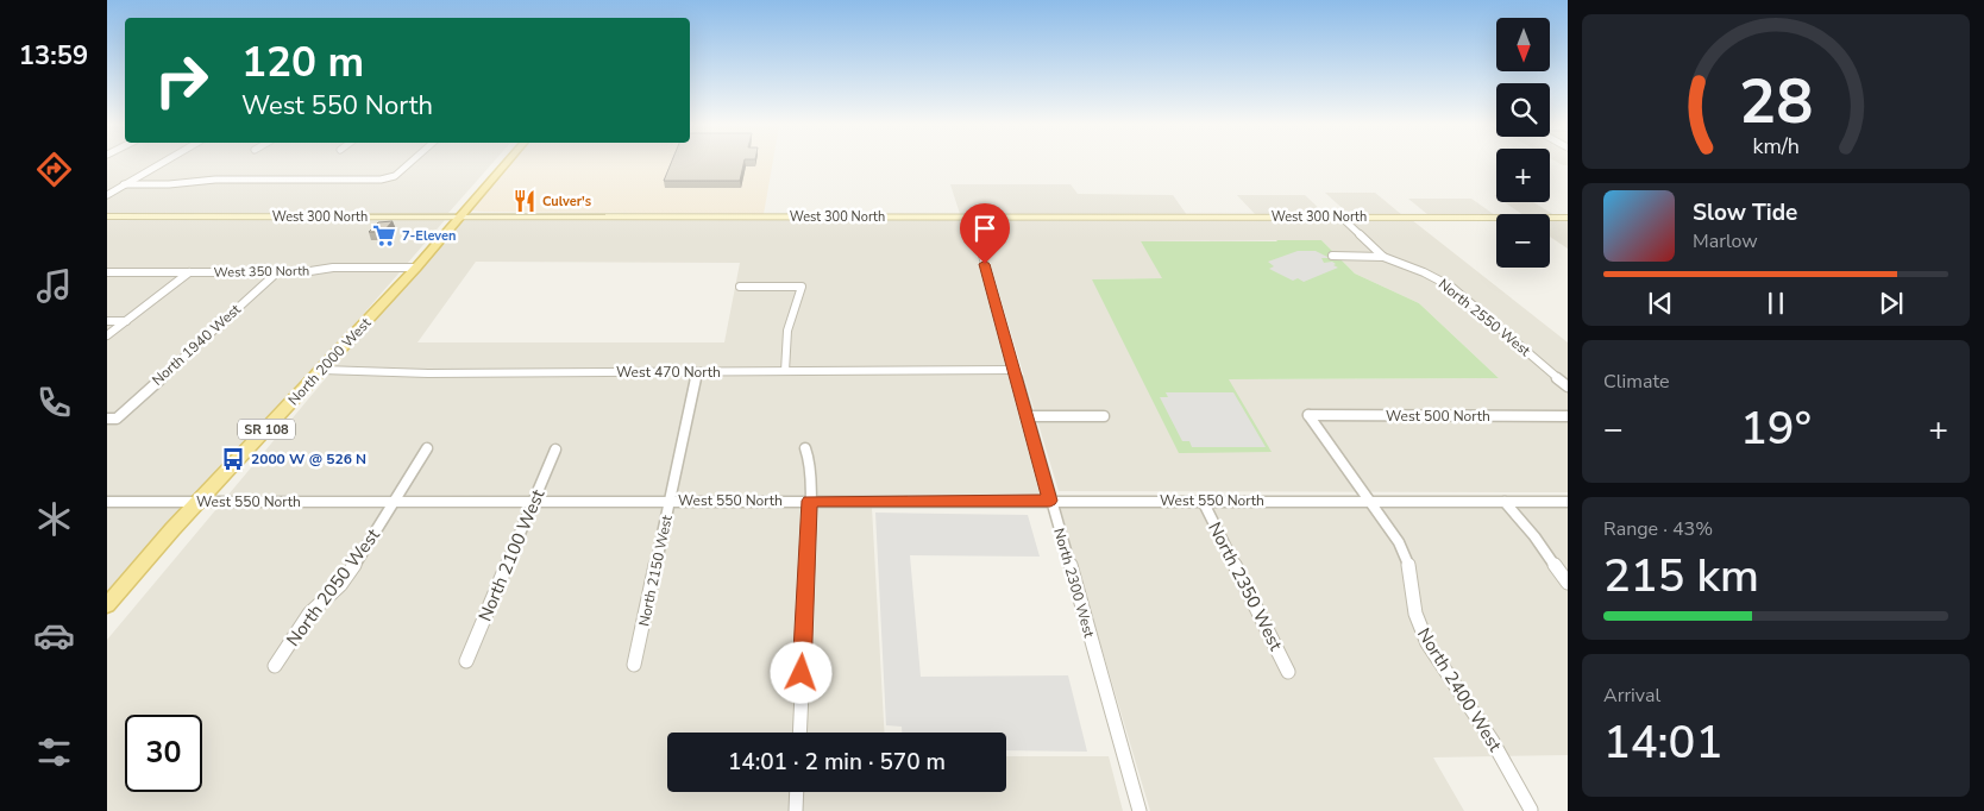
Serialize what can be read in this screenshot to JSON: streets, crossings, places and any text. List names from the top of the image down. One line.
{"streets":{"main road":["West 300 North","North 2000 West","SR 108"],"street":["West 350 North","North 2550 West","North 1940 West","West 470 North","West 500 North","West 550 North","North 2100 West","North 2150 West","North 2300 West","North 2350 West","North 2050 West","North 2400 West"]},"crossings":[["West 300 North","North 2550 West"],["West 300 North","North 2000 West"],["West 300 North","North 2300 West"],["West 350 North","North 1940 West"],["West 350 North","North 2000 West"],["North 2000 West","West 470 North"],["North 2000 West","West 550 North"],["West 470 North","North 2150 West"],["West 470 North","North 2300 West"],["West 500 North","North 2400 West"],["West 550 North","North 2100 West"],["West 550 North","North 2150 West"],["West 550 North","North 2300 West"],["West 550 North","North 2350 West"],["West 550 North","North 2050 West"],["West 550 North","North 2400 West"]],"places":{"restaurant":["Culver's"],"supermarket":["7-Eleven"],"bus stop":["2000 W @ 526 N"]},"north":"bottom","page":{"tabs":"13:59","map_buttons":["+","−"],"turn":["120 m","West 550 North"],"song":["Slow Tide","Marlow"],"tile":["Climate",["Range · 43%","215 km"],["Arrival","14:01"]],"heat":["−","19°","+"],"limit":"30","trip":"14:01 · 2 min · 570 m","gauge":["28","km/h"]}}
